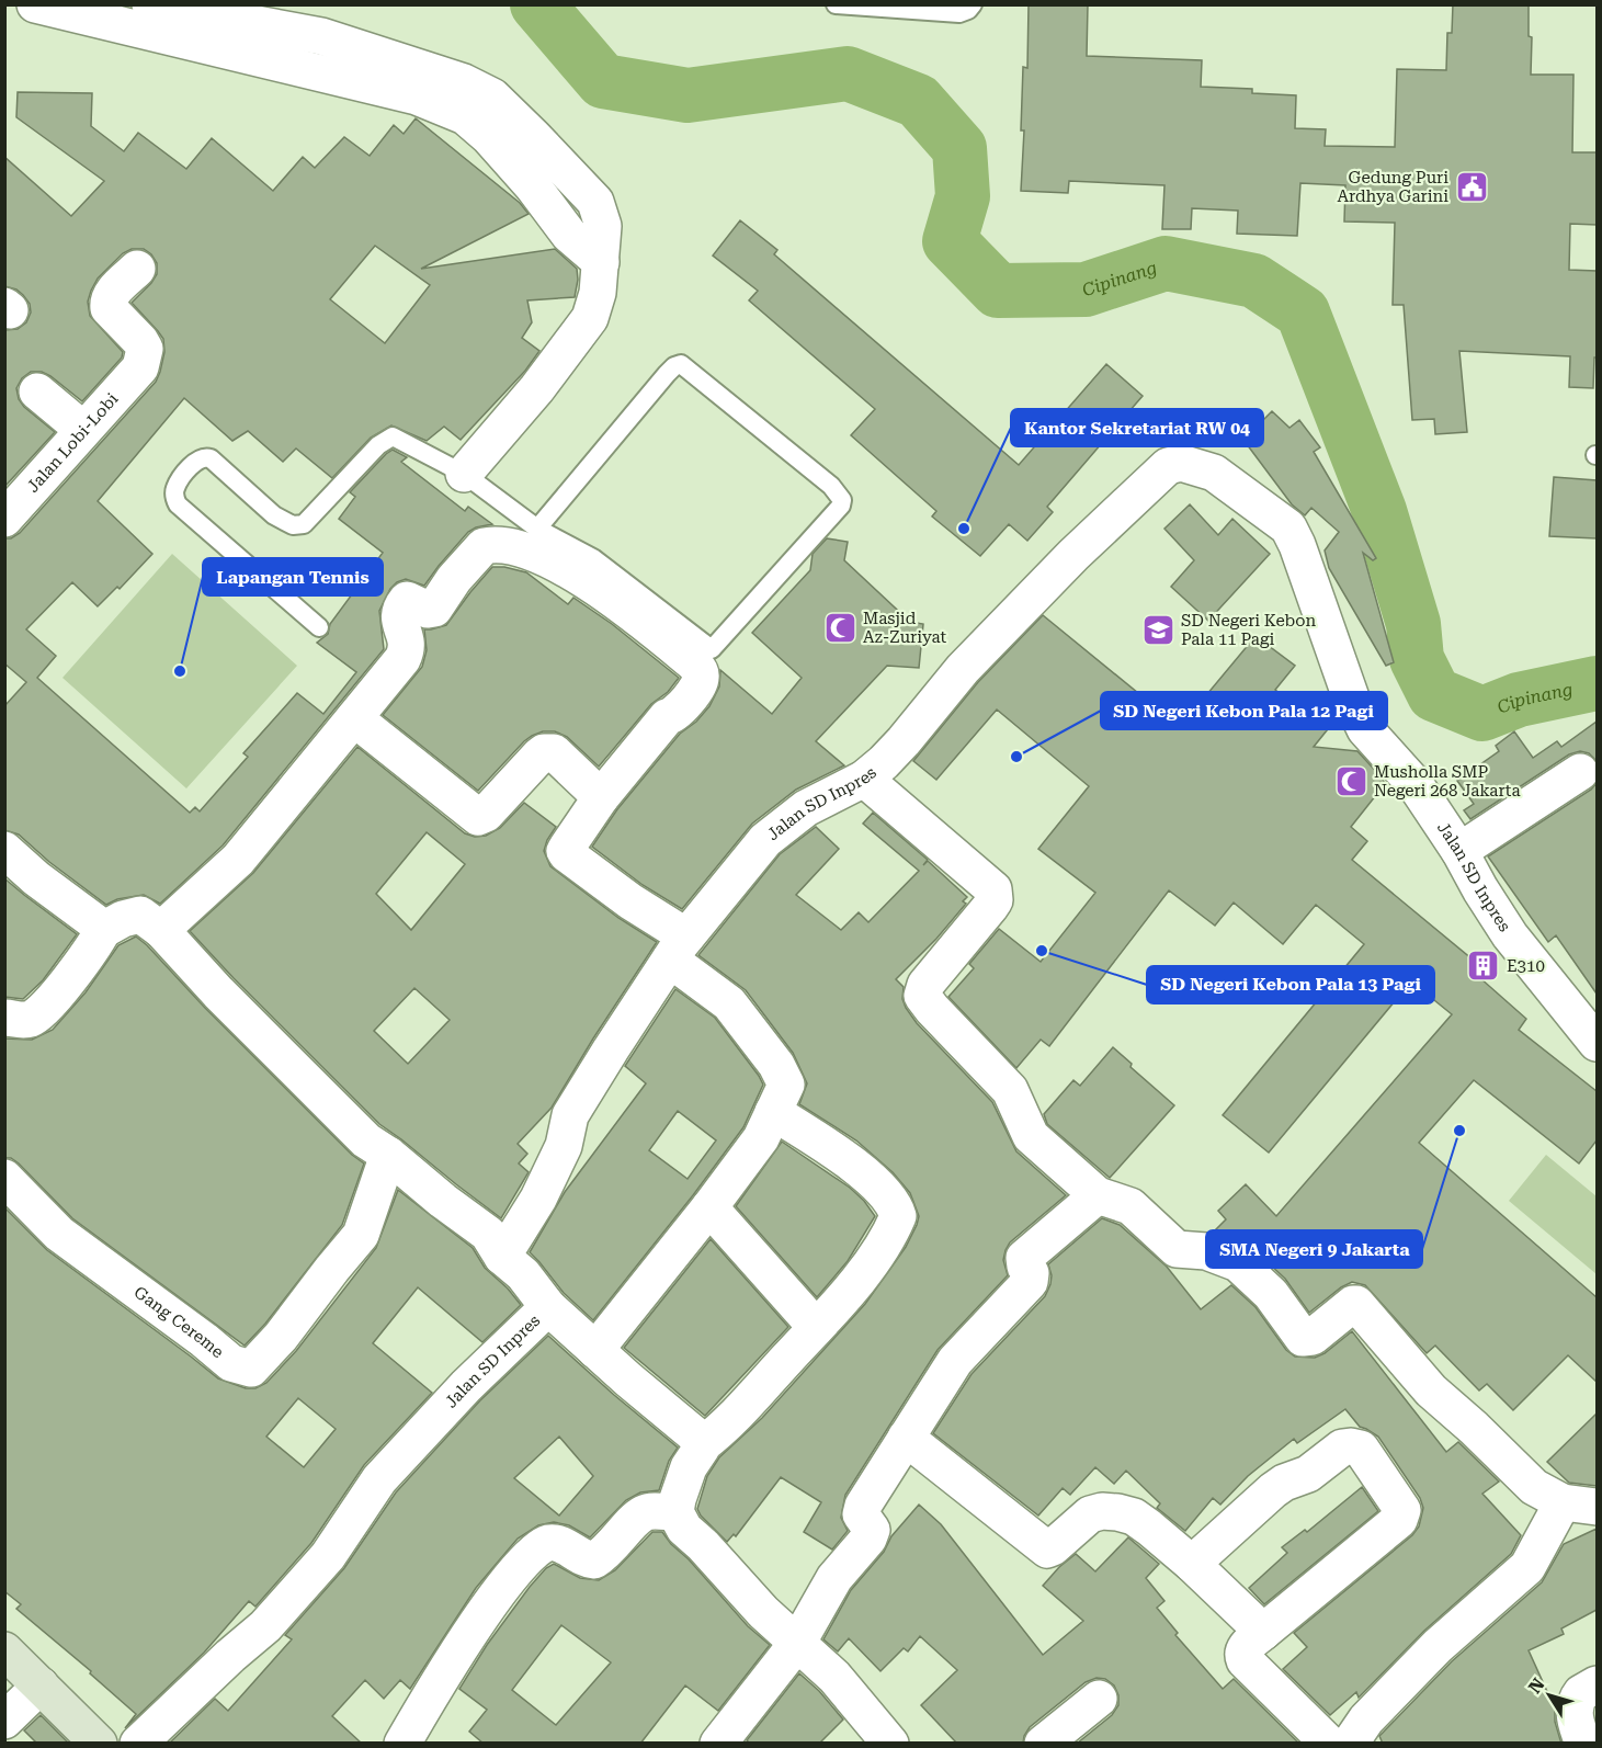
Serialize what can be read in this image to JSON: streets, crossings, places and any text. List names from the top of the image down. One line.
{"streets":{"street":["Jalan Lobi-Lobi","Jalan SD Inpres","Gang Cereme"]},"water":["Cipinang"],"places":{"public building":["Gedung Puri Ardhya Garini"],"other":["Kantor Sekretariat RW 04","Lapangan Tennis","SD Negeri Kebon Pala 12 Pagi","SD Negeri Kebon Pala 13 Pagi","SMA Negeri 9 Jakarta"],"mosque":["Masjid Az-Zuriyat","Musholla SMP Negeri 268 Jakarta"],"school or university":["SD Negeri Kebon Pala 11 Pagi"],"building":["E310"]},"north":"top left"}
